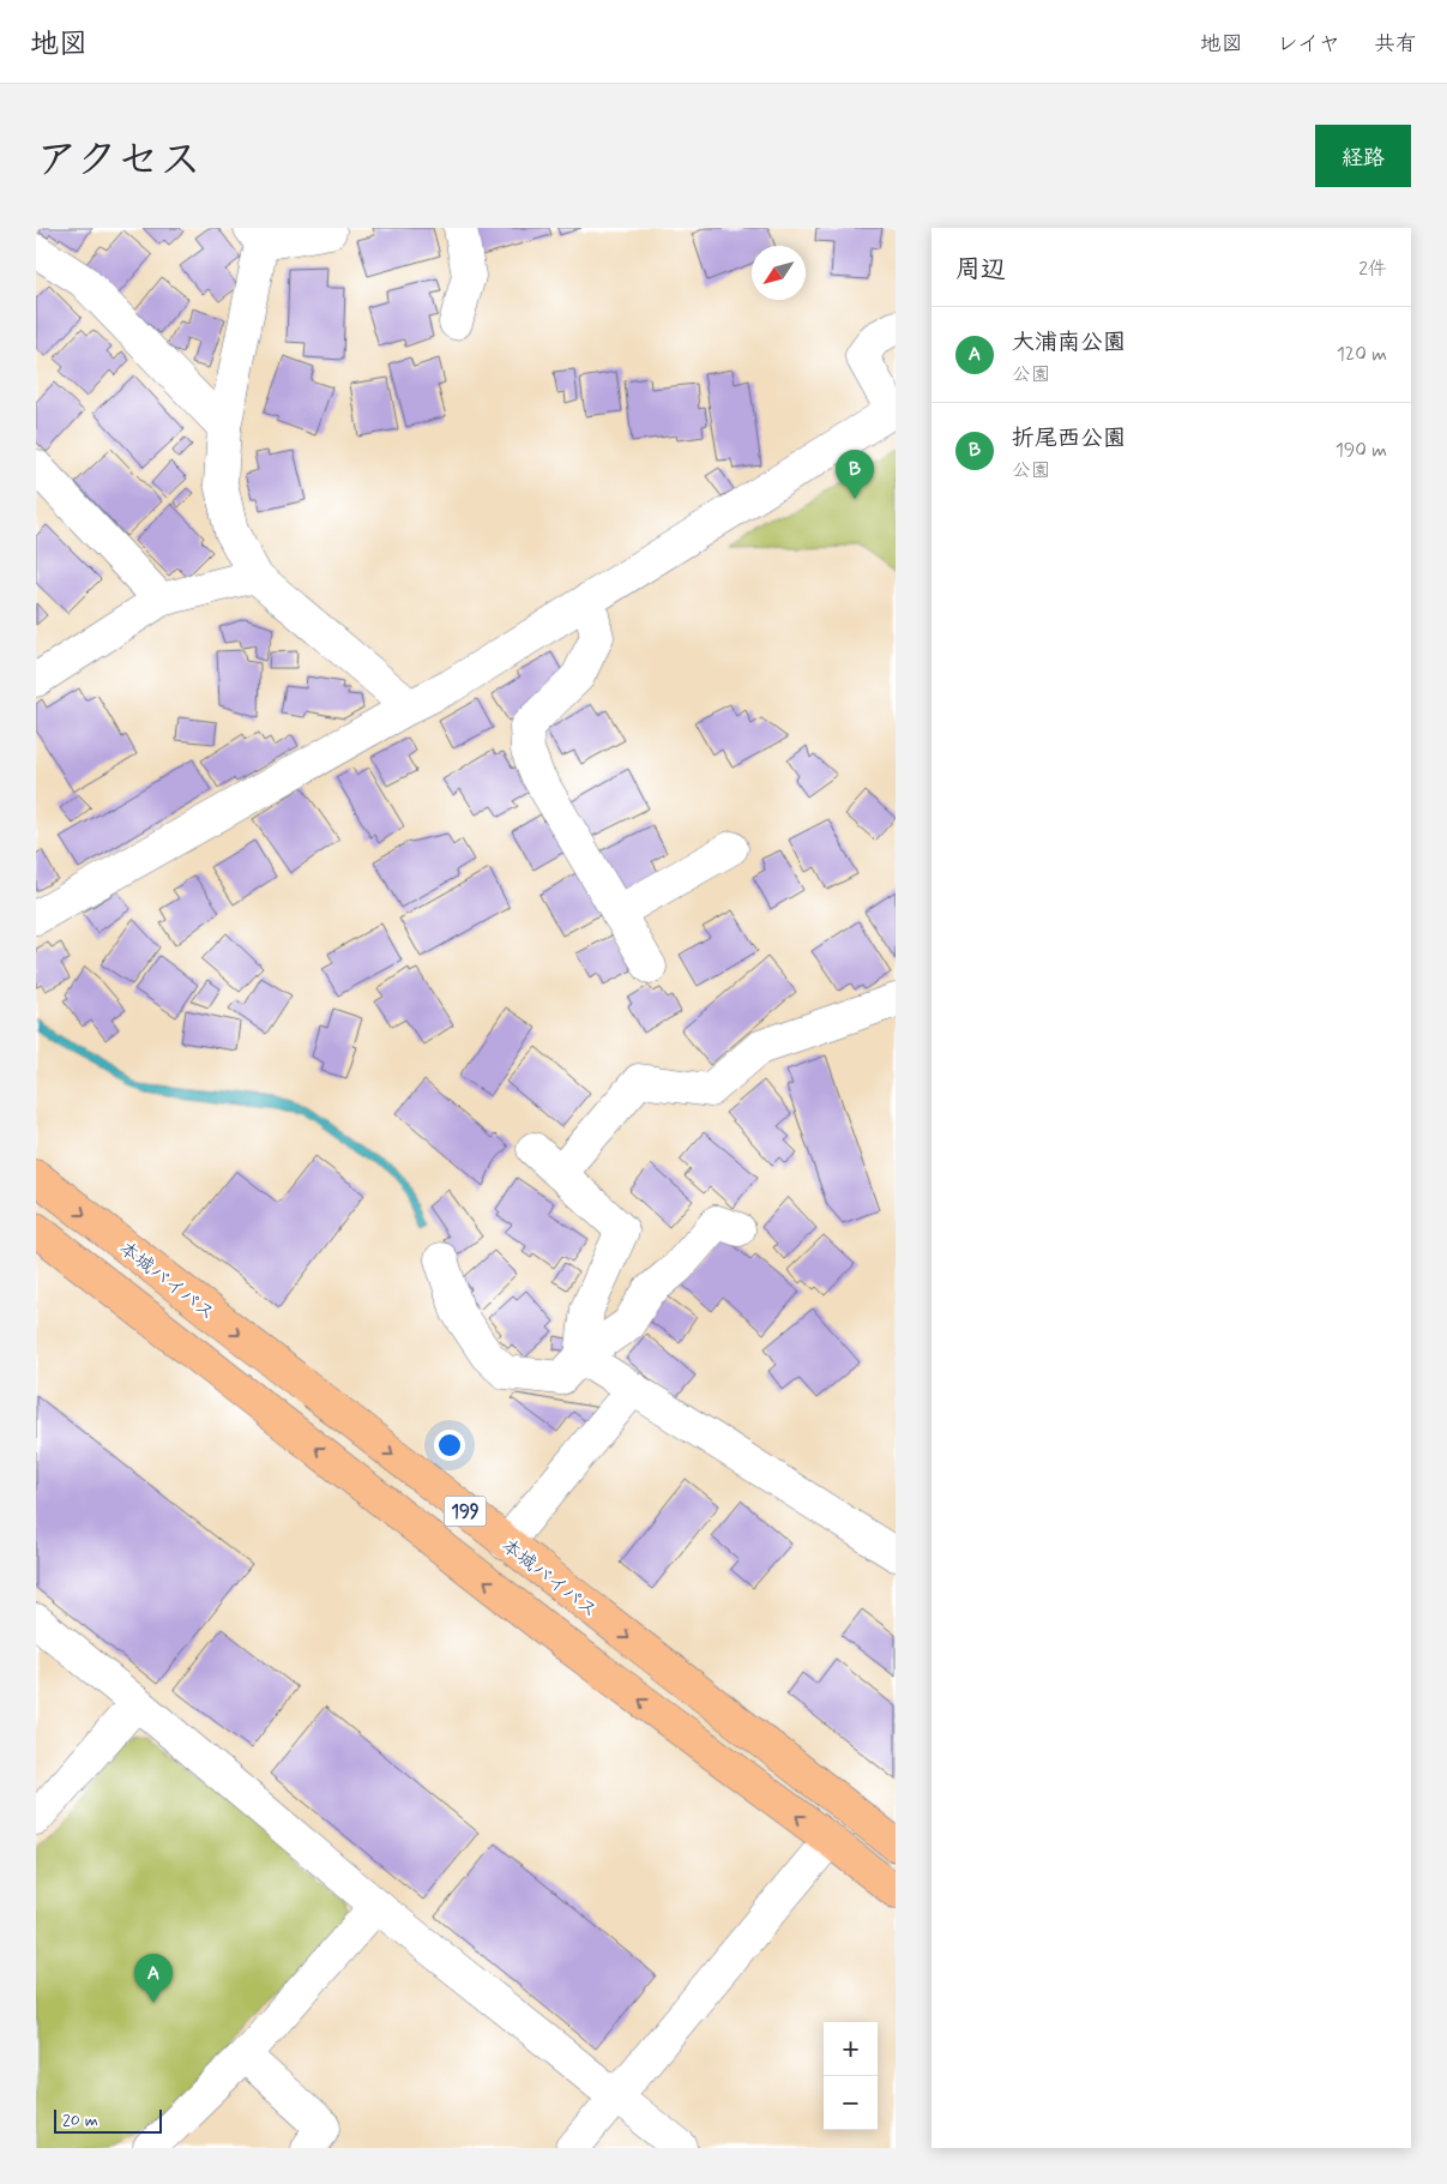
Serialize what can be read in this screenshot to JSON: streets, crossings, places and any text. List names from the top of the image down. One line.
{"streets":{"highway":["本城バイパス","199"]},"scale_bar":"20 m","north":"bottom left","page":{"header":"地図","nav":["地図","レイヤ","共有"],"title":"アクセス","buttons":"経路","heading":["周辺","2件"],"list":[{"mark":"A","name":"大浦南公園","note":"公園","value":"120 m"},{"mark":"B","name":"折尾西公園","note":"公園","value":"190 m"}],"pins":["B","A"],"map_buttons":["+","−"],"scale":"20 m"}}
